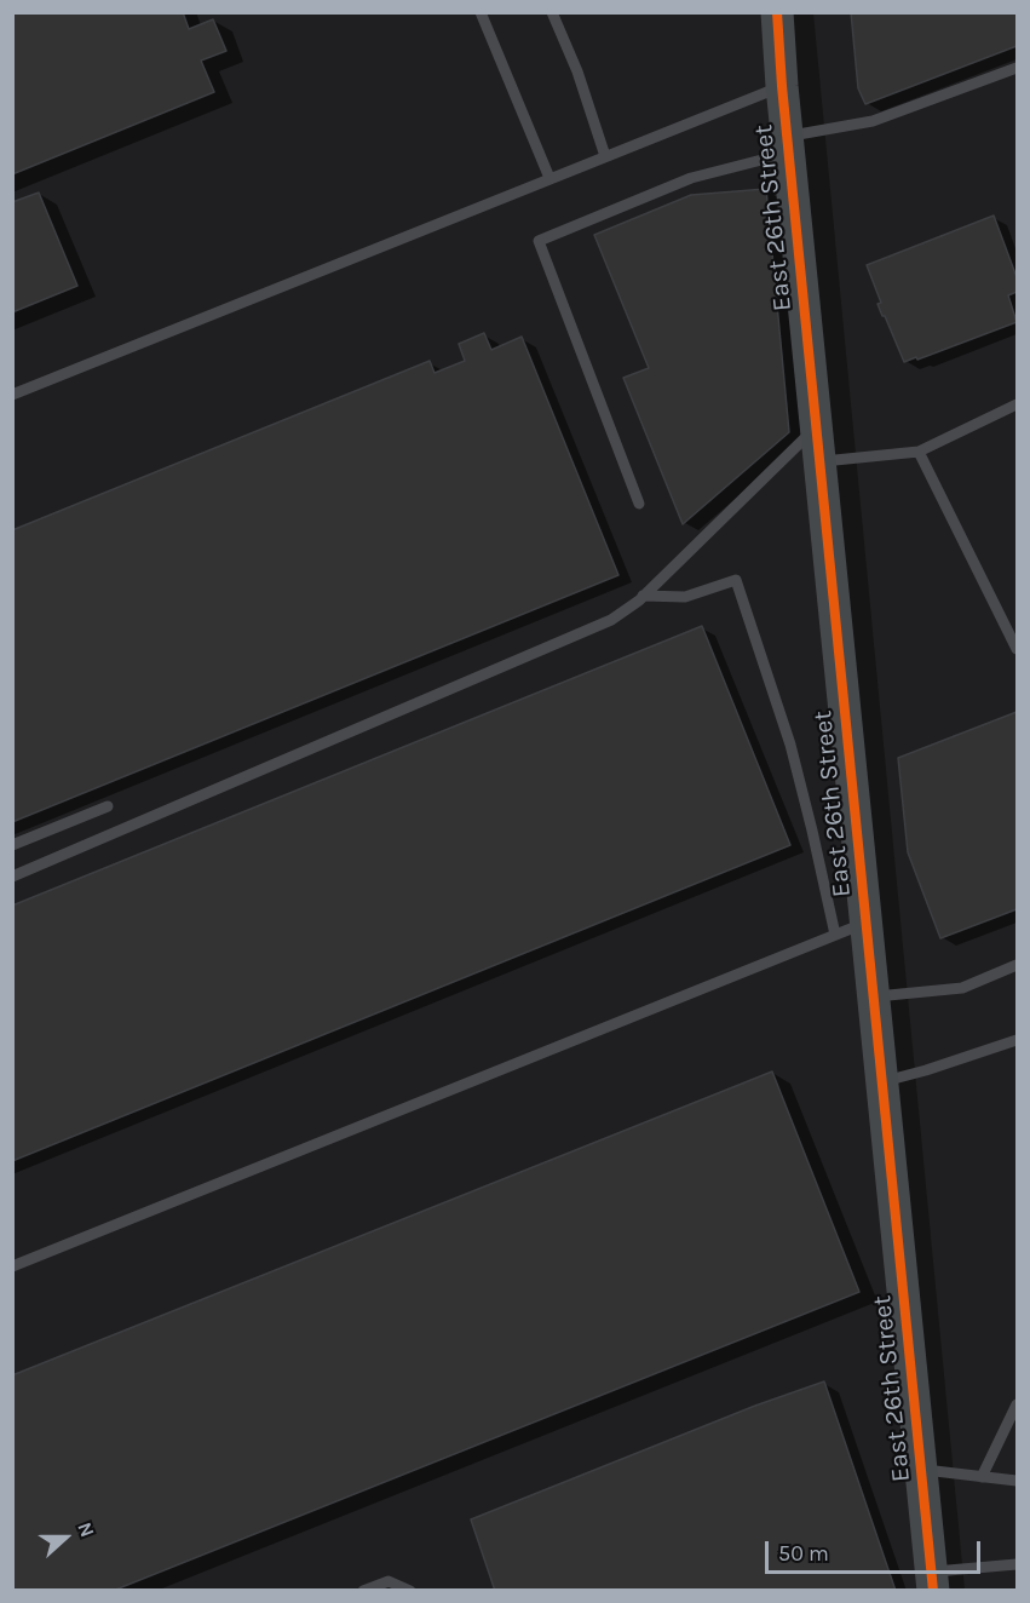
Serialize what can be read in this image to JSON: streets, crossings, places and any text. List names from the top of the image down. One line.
{"streets":{"street":["East 26th Street"]},"scale_bar":"50 m","north":"right"}
